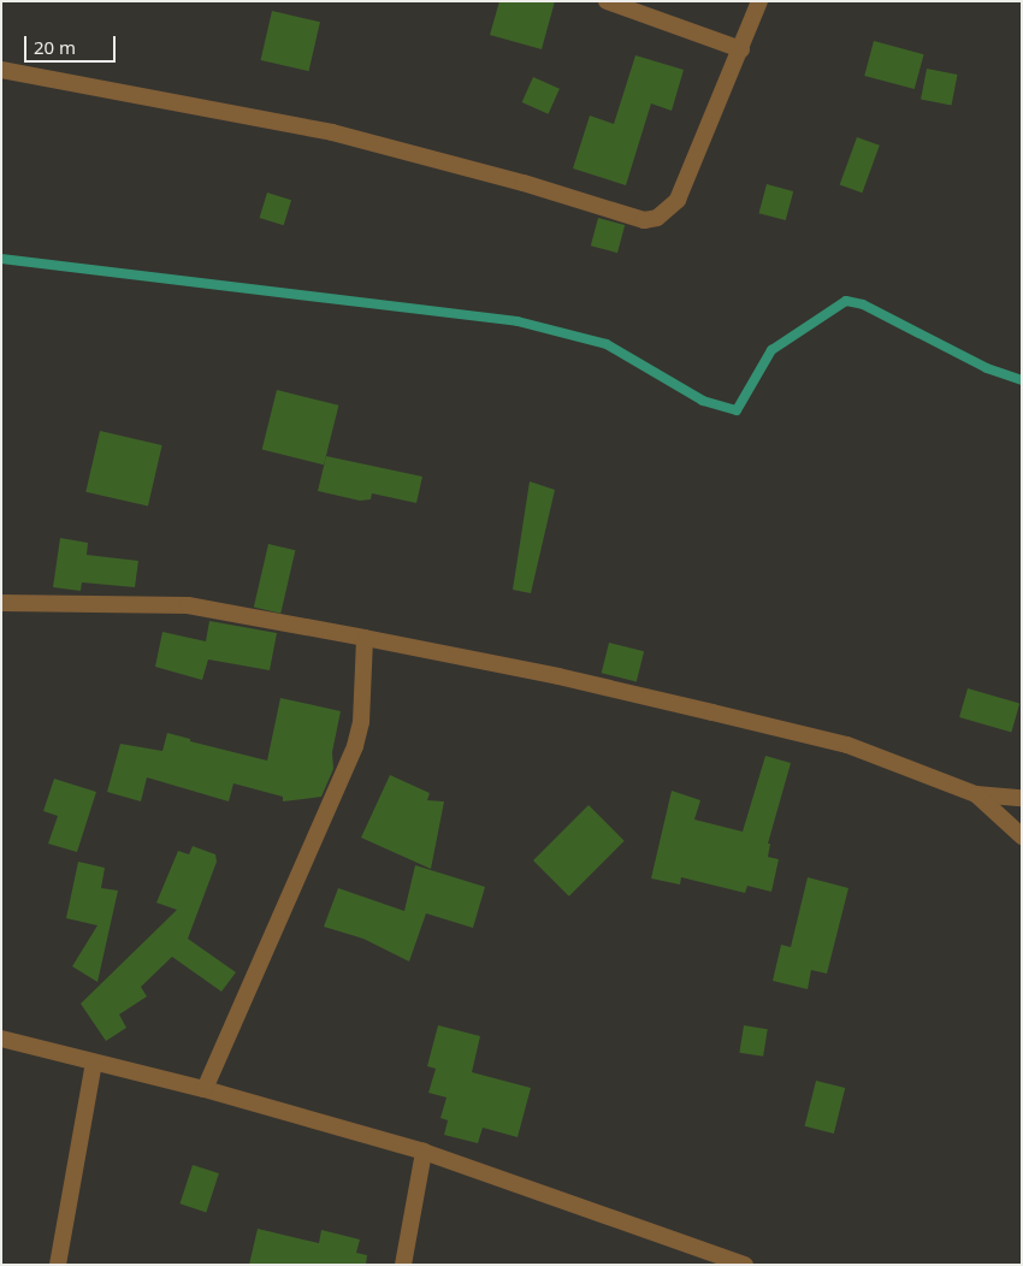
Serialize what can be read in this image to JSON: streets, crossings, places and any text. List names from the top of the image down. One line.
{"scale_bar":"20 m"}
